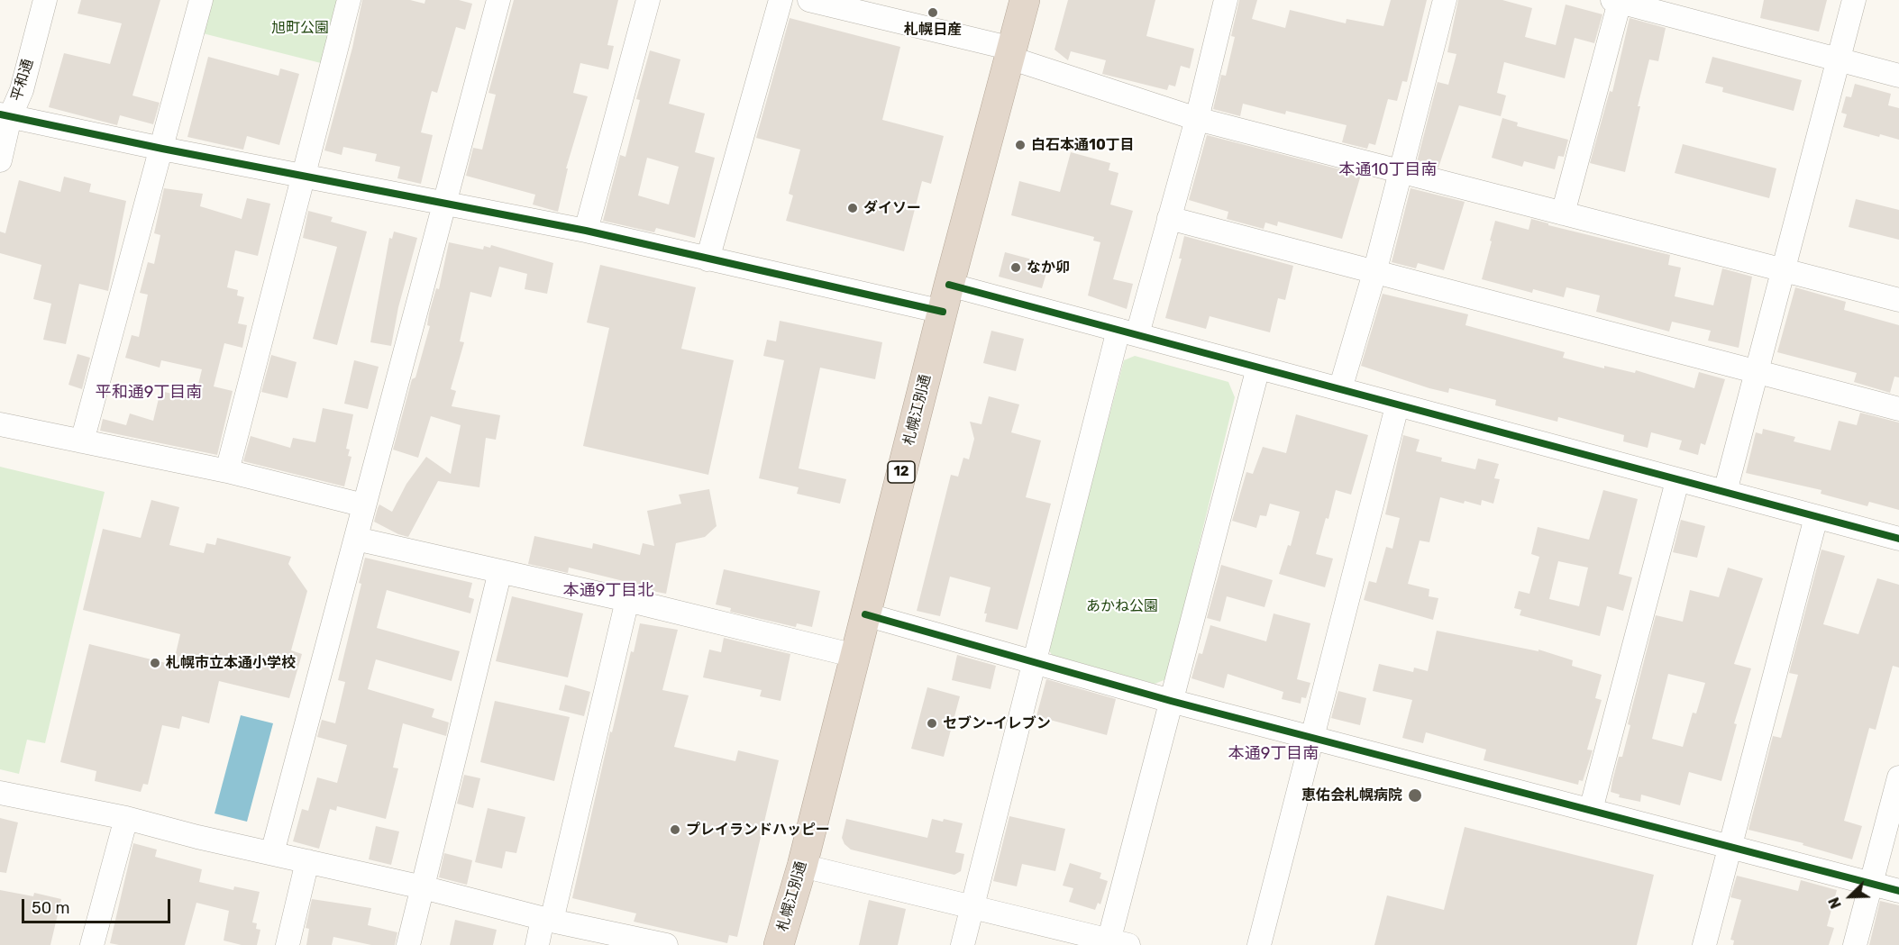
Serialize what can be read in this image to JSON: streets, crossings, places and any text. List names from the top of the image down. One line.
{"streets":{"highway":["札幌江別通","12"],"street":["平和通"]},"districts":["本通10丁目南","平和通9丁目南","本通9丁目北","本通9丁目南"],"parks":["旭町公園","あかね公園"],"places":["札幌日産","白石本通10丁目","ダイソー","なか卯","札幌市立本通小学校","セブン-イレブン","恵佑会札幌病院","プレイランドハッピー"],"scale_bar":"50 m","north":"bottom left"}
